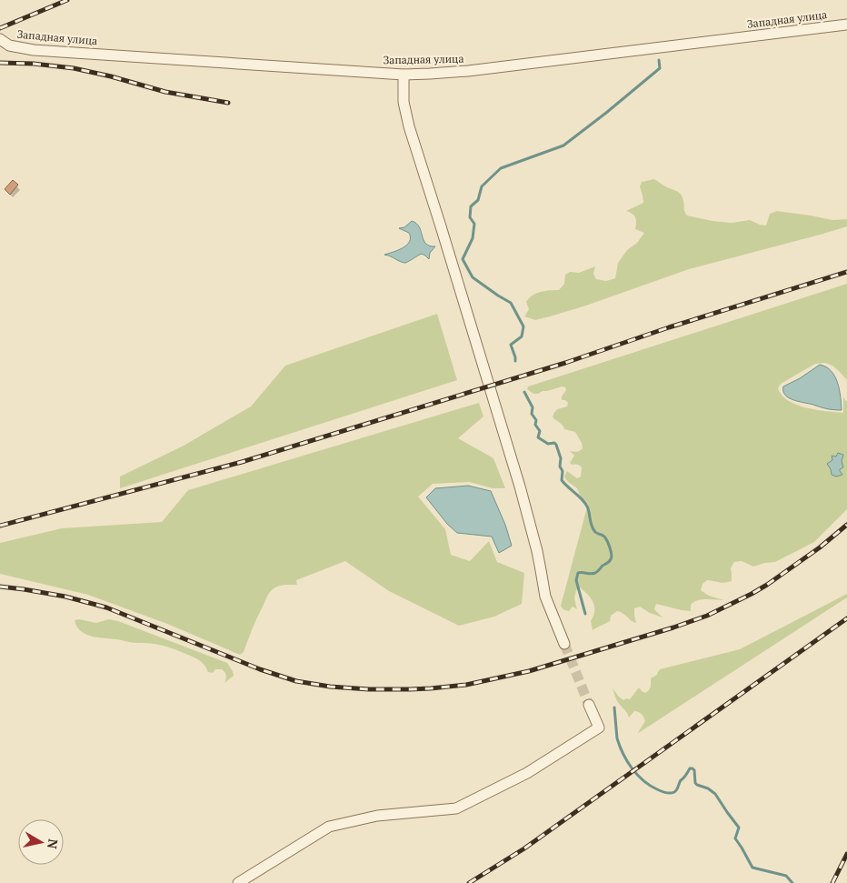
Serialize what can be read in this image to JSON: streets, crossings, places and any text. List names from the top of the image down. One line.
{"streets":{"street":["Западная улица"]},"north":"right"}
